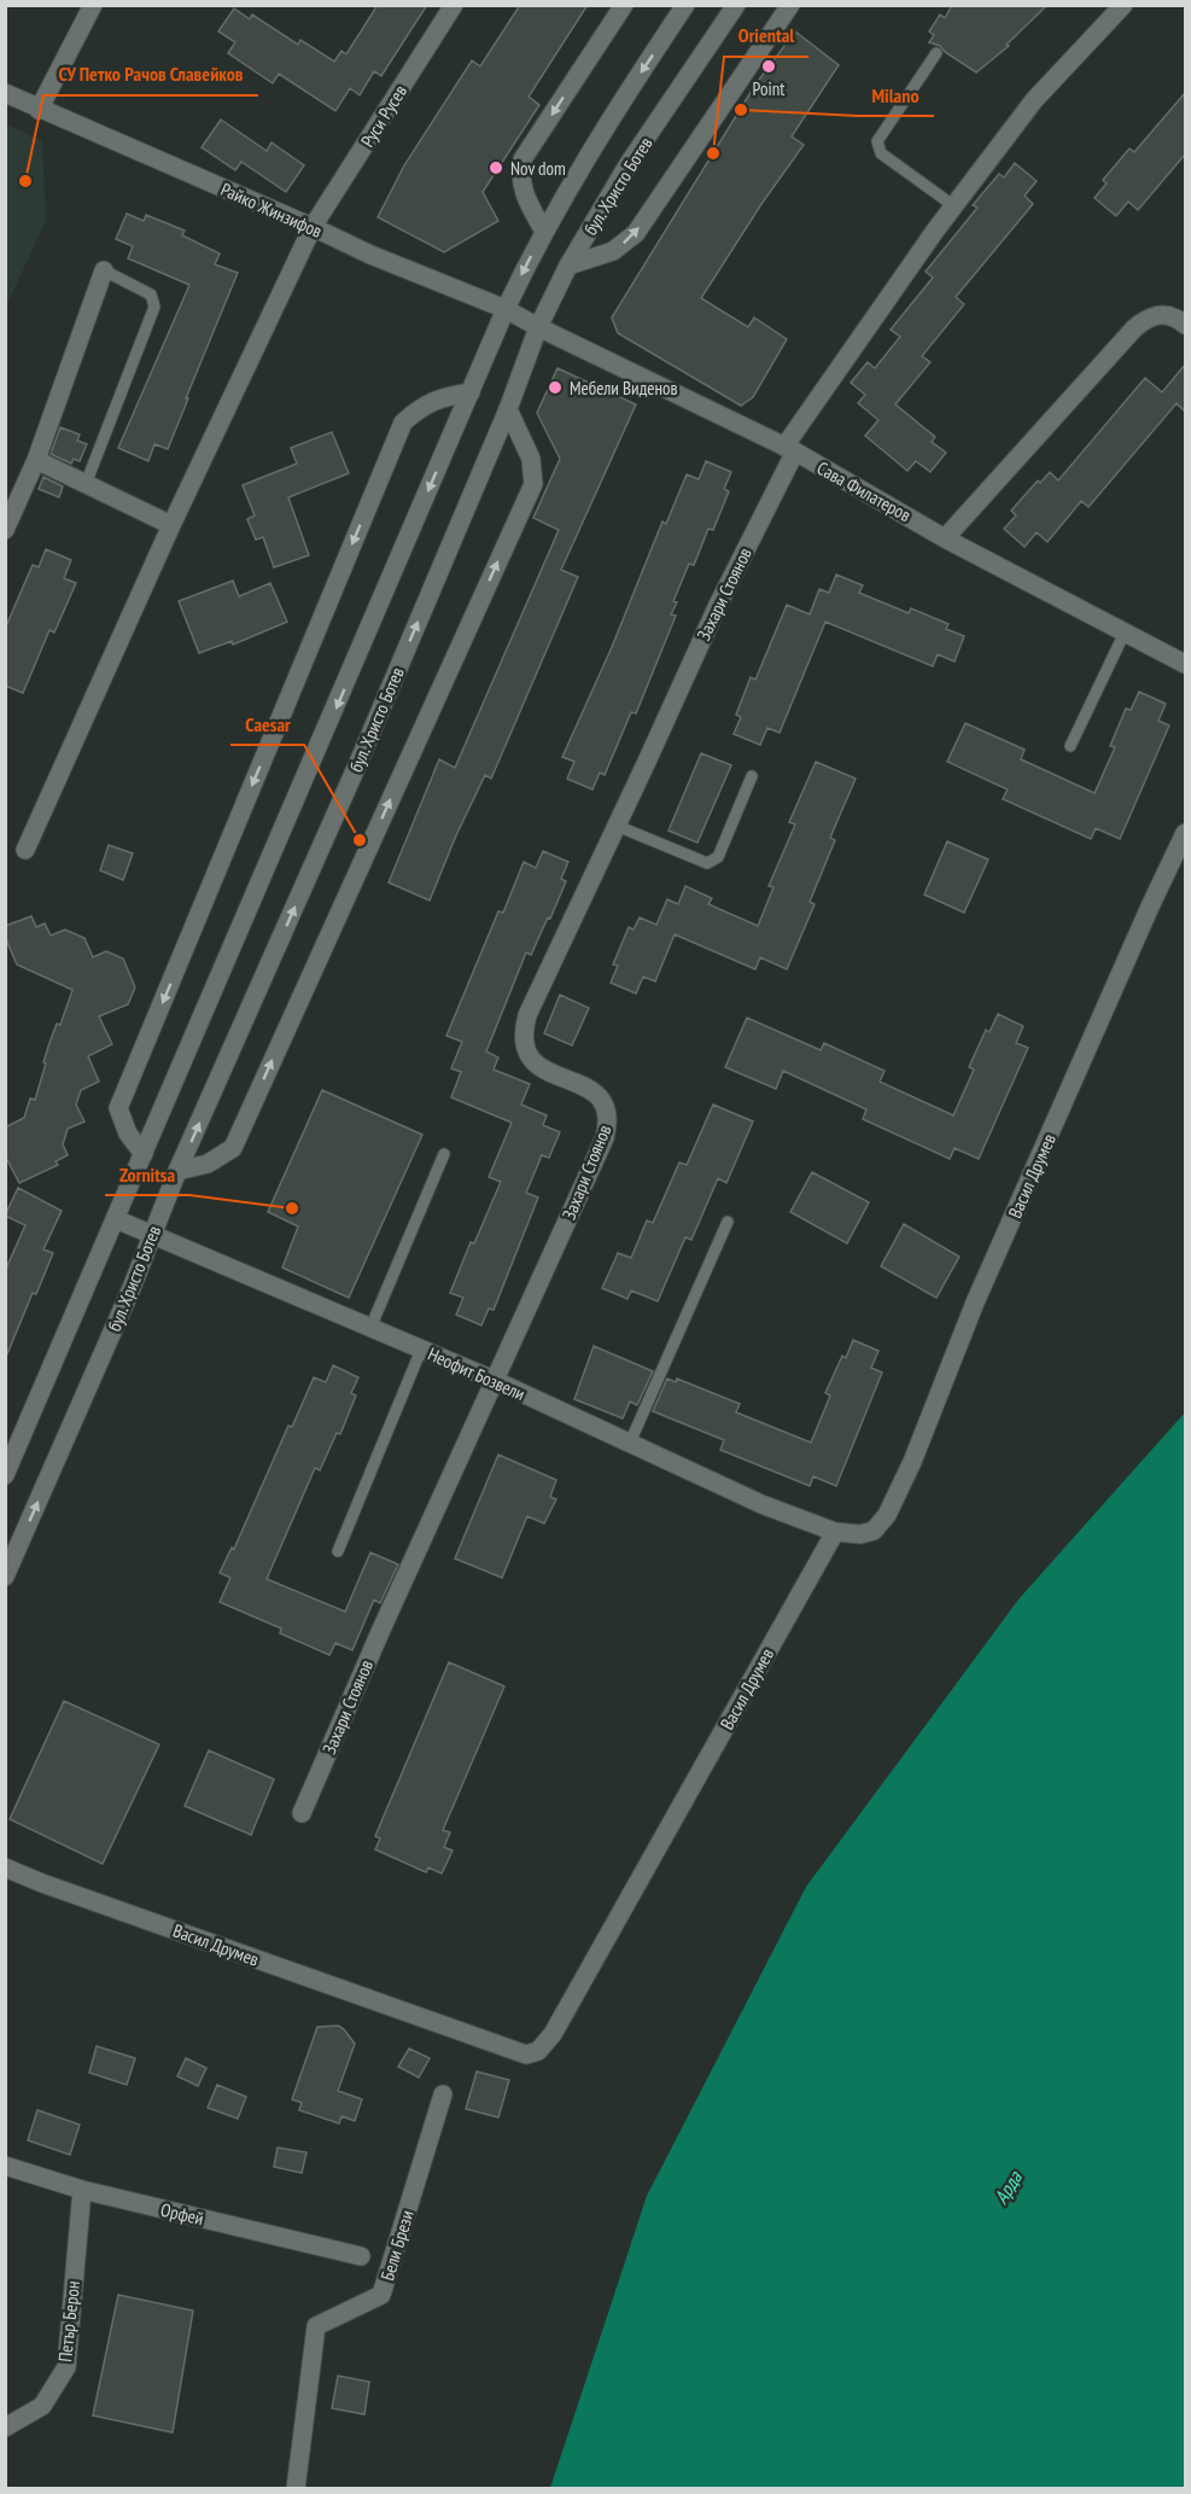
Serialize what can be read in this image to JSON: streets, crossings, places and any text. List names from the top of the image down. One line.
{"streets":{"street":["Руси Русев","бул. Христо Ботев","Райко Жинзифов","Сава Филатеров","Захари Стоянов","Васил Друмев","Неофит Бозвели","Орфей","Бели Брези","Петър Берон"]},"crossings":[["Руси Русев","Райко Жинзифов"],["бул. Христо Ботев","Райко Жинзифов"],["бул. Христо Ботев","Сава Филатеров"],["бул. Христо Ботев","Неофит Бозвели"],["Райко Жинзифов","Сава Филатеров"],["Сава Филатеров","Захари Стоянов"],["Захари Стоянов","Неофит Бозвели"],["Васил Друмев","Неофит Бозвели"],["Орфей","Петър Берон"]],"water":["Арда"],"places":["Point","Milano","Oriental","Nov dom","СУ Петко Рачов Славейков","Мебели Виденов","Caesar","Zornitsa"]}
